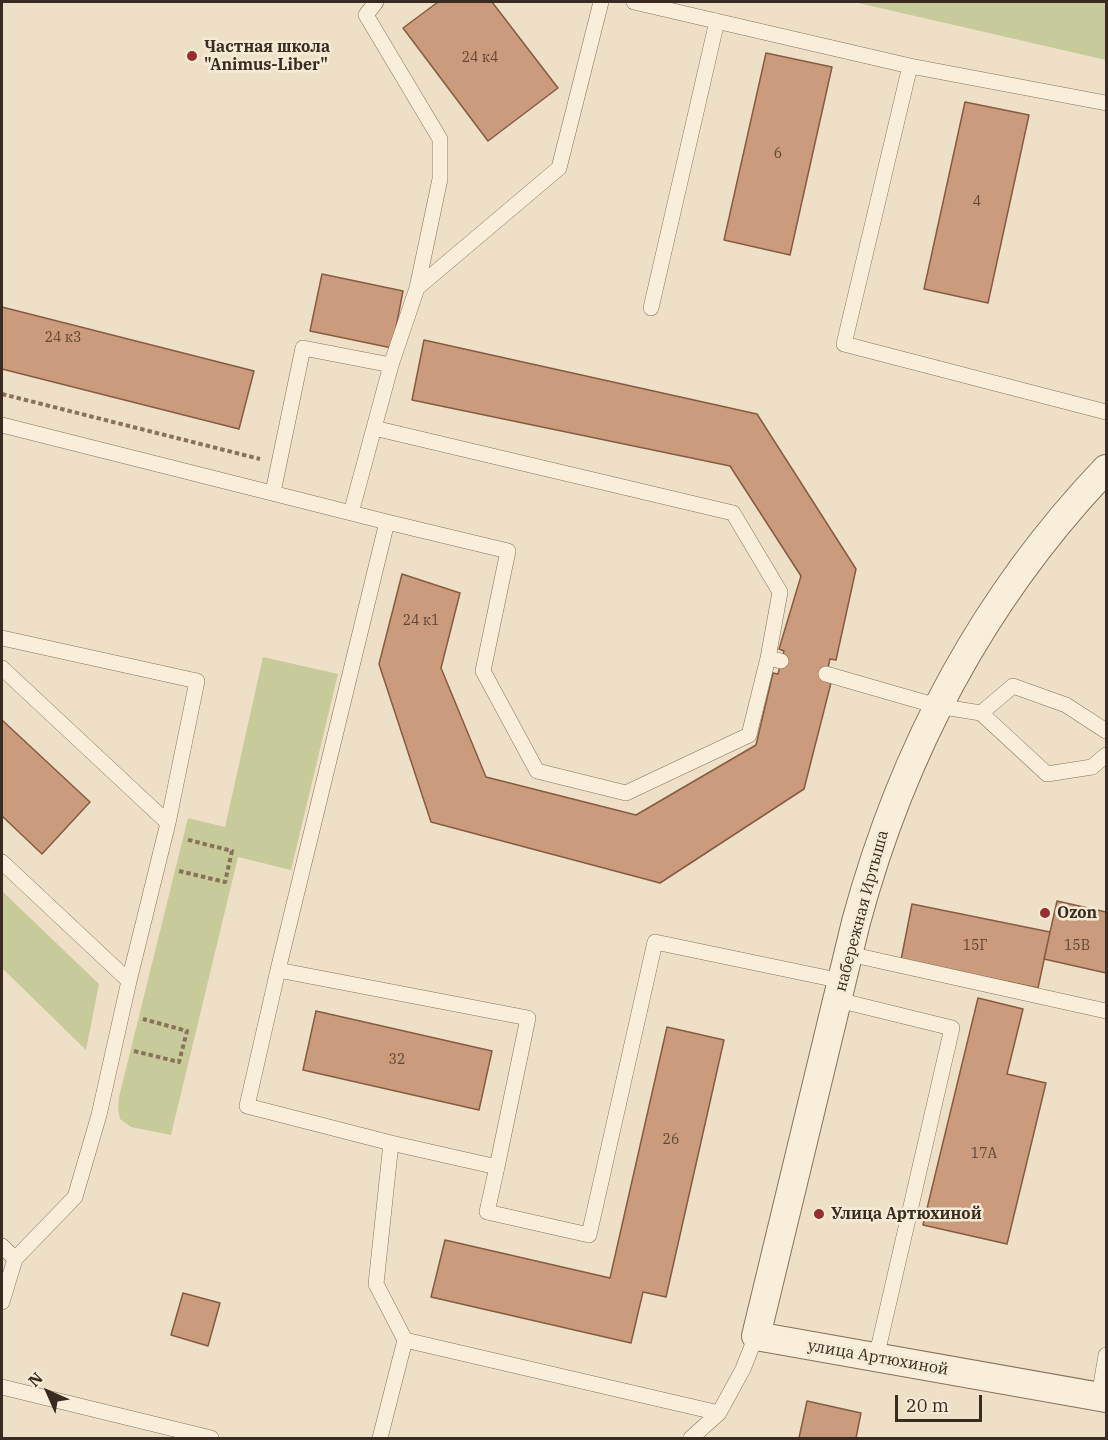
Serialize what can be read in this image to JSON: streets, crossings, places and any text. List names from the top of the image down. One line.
{"streets":{"street":["набережная Иртыша","улица Артюхиной"]},"crossings":[["набережная Иртыша","улица Артюхиной"]],"places":["Частная школа \"Animus-Liber\"","Ozon","Улица Артюхиной"],"house_numbers":["24 к4","6","4","24 к3","24 к1","15Г","15В","32","26","17А"],"scale_bar":"20 m","north":"top left"}
